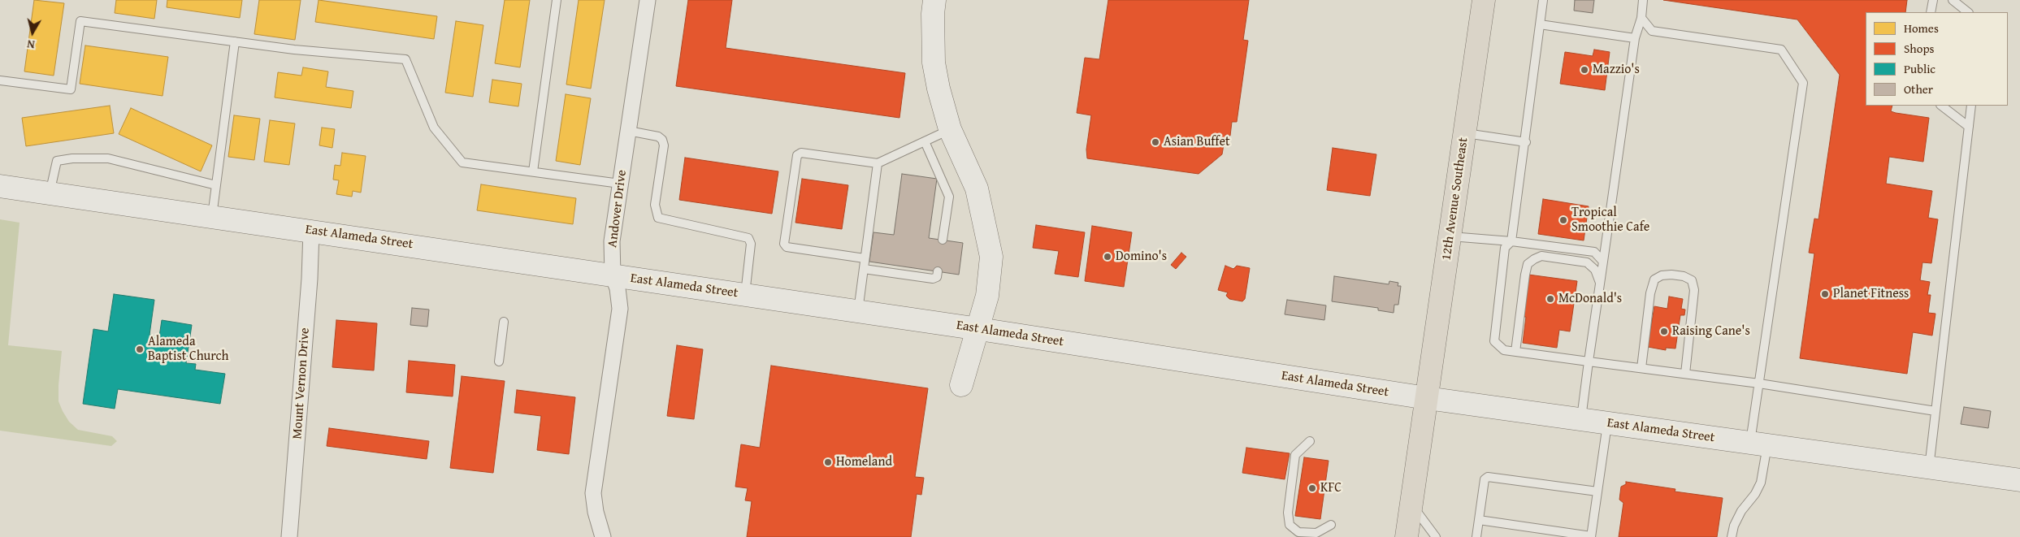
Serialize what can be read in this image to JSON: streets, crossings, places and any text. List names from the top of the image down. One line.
{"streets":{"main road":["12th Avenue Southeast"],"street":["Andover Drive","East Alameda Street","Mount Vernon Drive"]},"crossings":[["12th Avenue Southeast","East Alameda Street"],["Andover Drive","East Alameda Street"],["East Alameda Street","Mount Vernon Drive"]],"places":["Mazzio's","Asian Buffet","Tropical Smoothie Cafe","Domino's","Planet Fitness","McDonald's","Raising Cane's","Alameda Baptist Church","Homeland","KFC"],"legend":["Homes","Shops","Public","Other"],"north":"bottom"}
